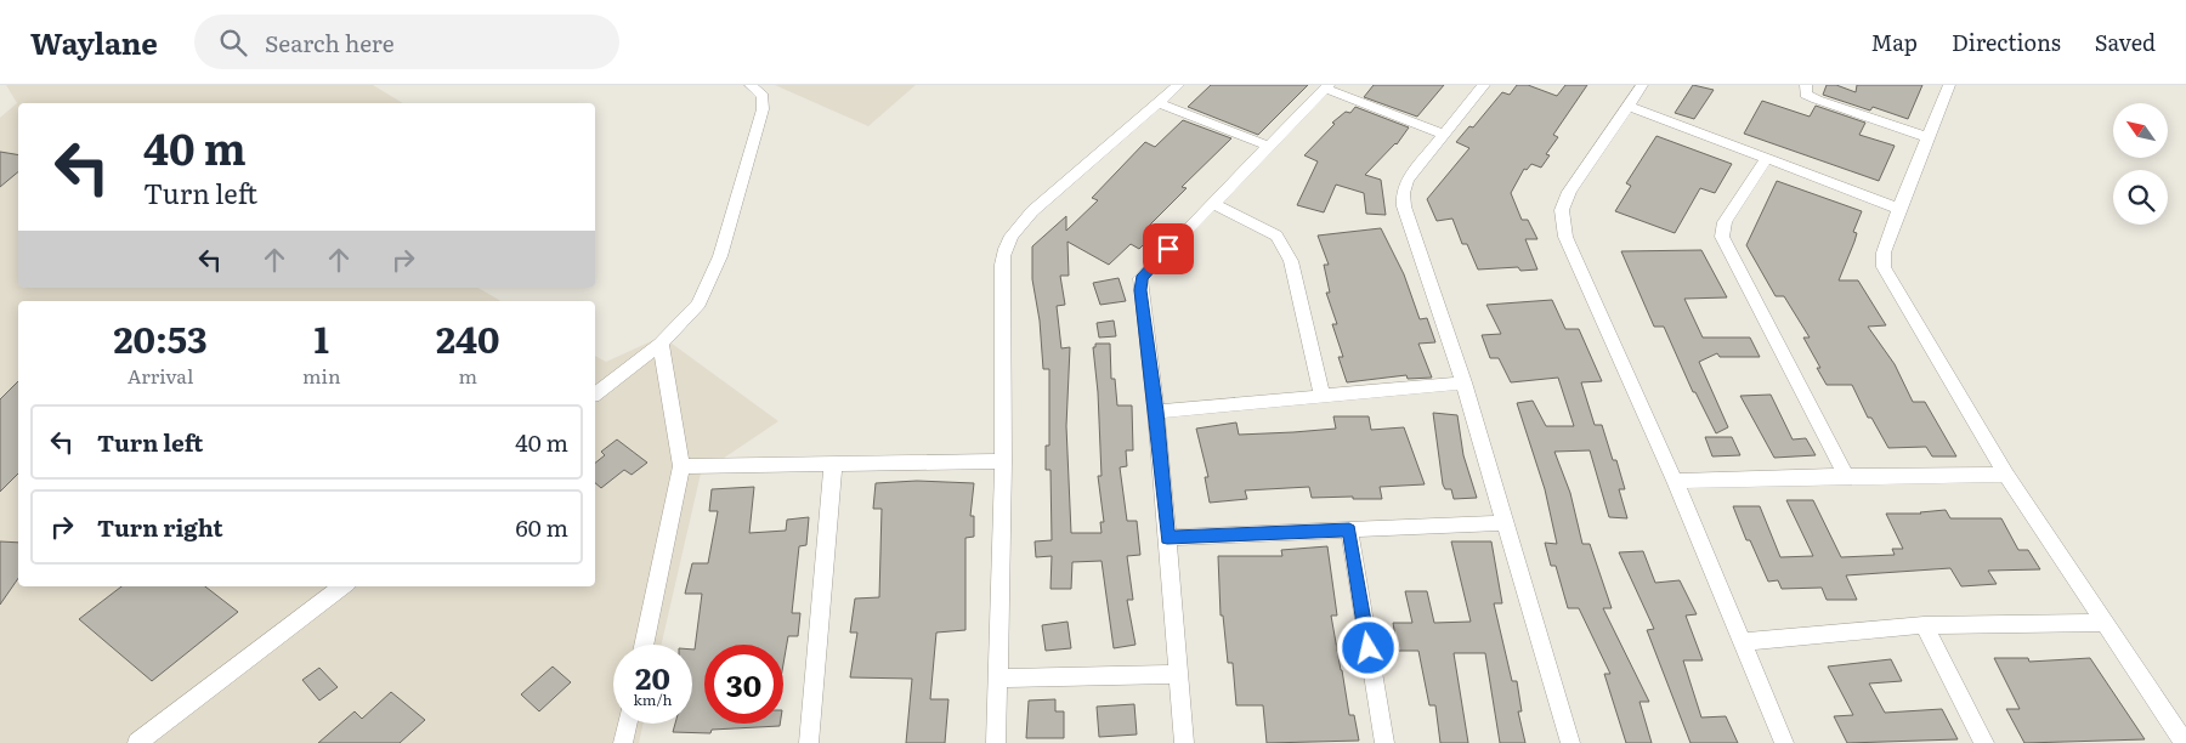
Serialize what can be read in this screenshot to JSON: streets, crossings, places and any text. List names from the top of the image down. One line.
{"north":"top left","page":{"header":"Waylane","search":"Search here","nav":["Map","Directions","Saved"],"turn":["40 m","Turn left"],"eta":["20:53","Arrival","1","min","240","m"],"list":[{"name":"Turn left","value":"40 m"},{"name":"Turn right","value":"60 m"}],"speed":"20 km/h","limit":"30"}}
